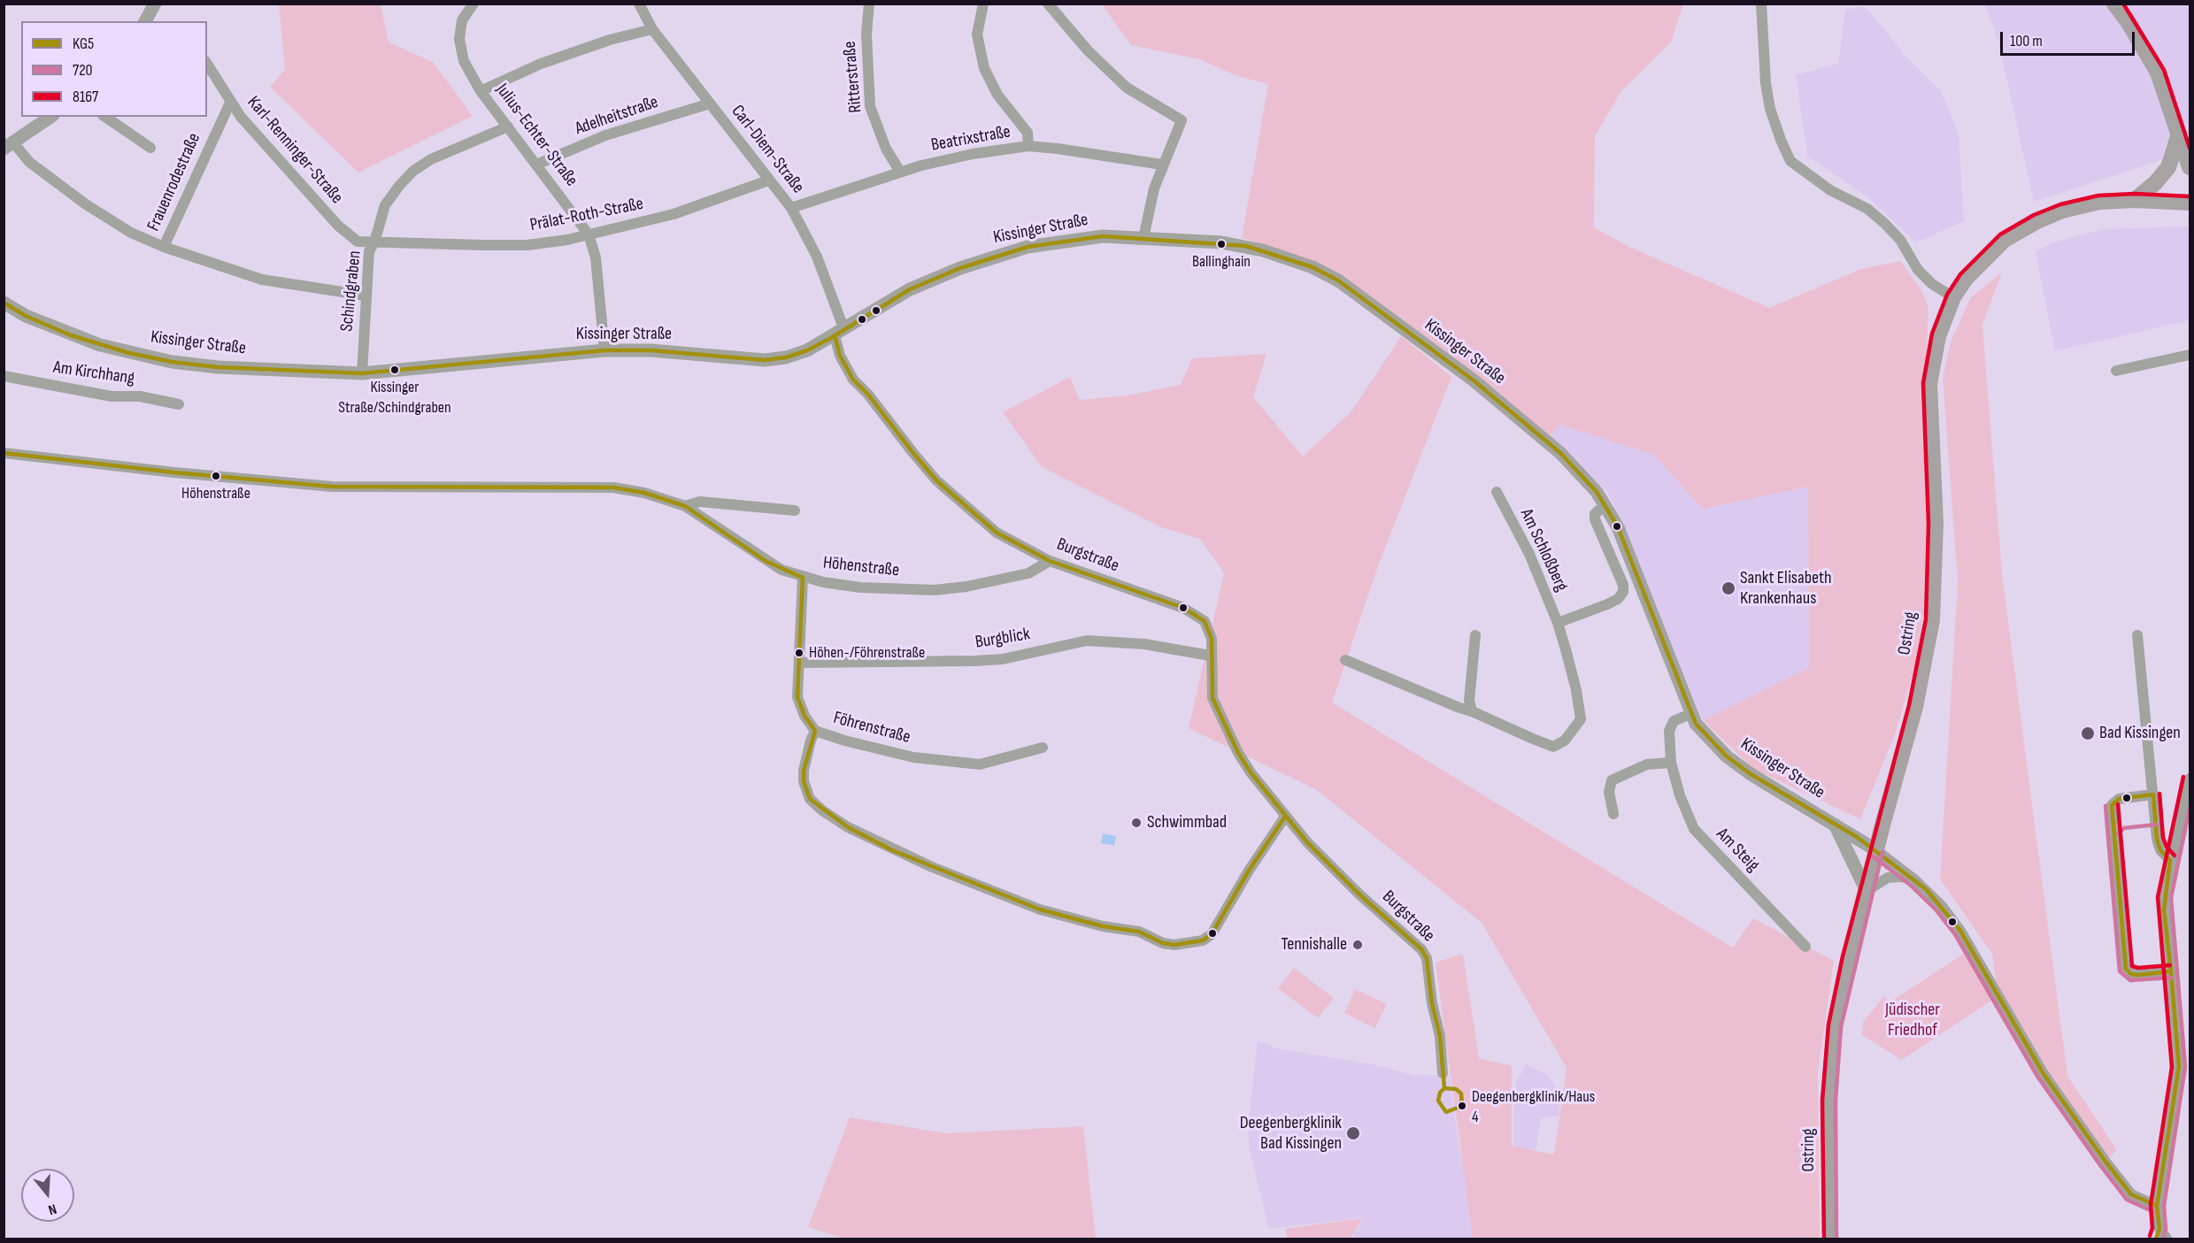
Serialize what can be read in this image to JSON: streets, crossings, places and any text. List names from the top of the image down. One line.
{"streets":{"main road":["Ostring"],"street":["Ritterstraße","Adelheitstraße","Julius-Echter-Straße","Beatrixstraße","Carl-Diem-Straße","Karl-Renninger-Straße","Frauenrodestraße","Prälat-Roth-Straße","Kissinger Straße","Schindgraben","Am Kirchhang","Am Schloßberg","Burgstraße","Höhenstraße","Burgblick","Föhrenstraße","Am Steig"]},"crossings":[["Ritterstraße","Beatrixstraße"],["Adelheitstraße","Julius-Echter-Straße"],["Adelheitstraße","Carl-Diem-Straße"],["Julius-Echter-Straße","Prälat-Roth-Straße"],["Julius-Echter-Straße","Kissinger Straße"],["Julius-Echter-Straße","Schindgraben"],["Beatrixstraße","Carl-Diem-Straße"],["Carl-Diem-Straße","Prälat-Roth-Straße"],["Carl-Diem-Straße","Kissinger Straße"],["Carl-Diem-Straße","Burgstraße"],["Karl-Renninger-Straße","Frauenrodestraße"],["Karl-Renninger-Straße","Prälat-Roth-Straße"],["Karl-Renninger-Straße","Schindgraben"],["Prälat-Roth-Straße","Schindgraben"],["Kissinger Straße","Schindgraben"],["Kissinger Straße","Burgstraße"],["Kissinger Straße","Ostring"],["Kissinger Straße","Am Steig"],["Burgstraße","Höhenstraße"],["Burgstraße","Burgblick"],["Höhenstraße","Föhrenstraße"],["Burgblick","Föhrenstraße"]],"parks":["Jüdischer Friedhof"],"places":["Ballinghain","Kissinger Straße/Schindgraben","Höhenstraße","Sankt Elisabeth Krankenhaus","Höhen-/Föhrenstraße","Bad Kissingen","Schwimmbad","Tennishalle","Deegenbergklinik/Haus 4","Deegenbergklinik Bad Kissingen"],"lines":["transit line 8167","transit line KG5","transit line 720"],"legend":["KG5","720","8167"],"scale_bar":"100 m","north":"bottom"}
